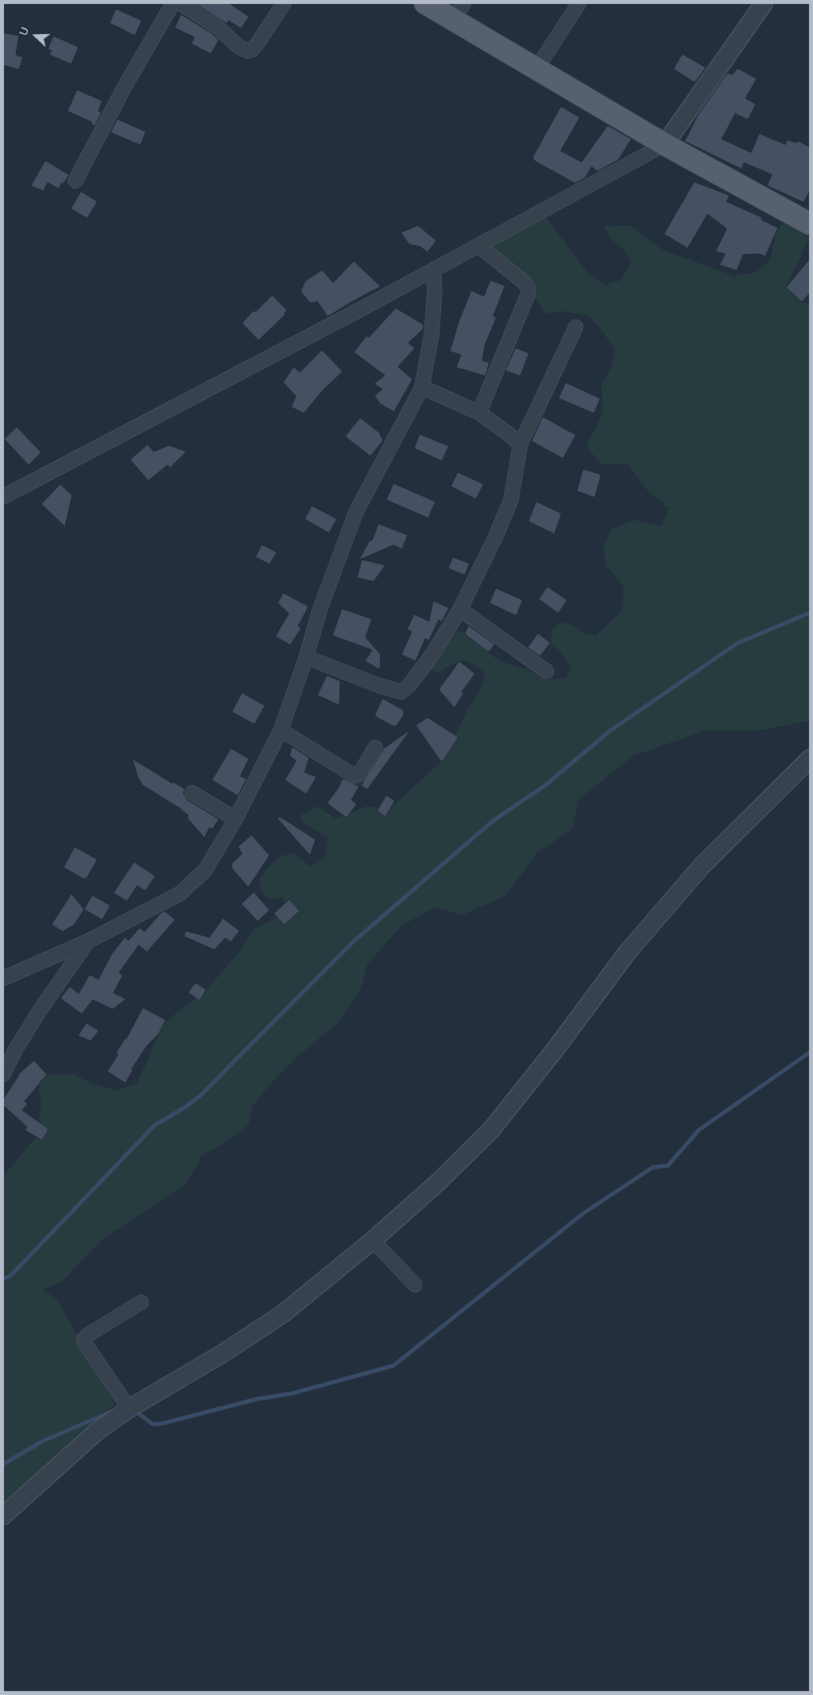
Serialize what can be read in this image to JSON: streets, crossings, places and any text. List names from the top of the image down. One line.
{"north":"left"}
